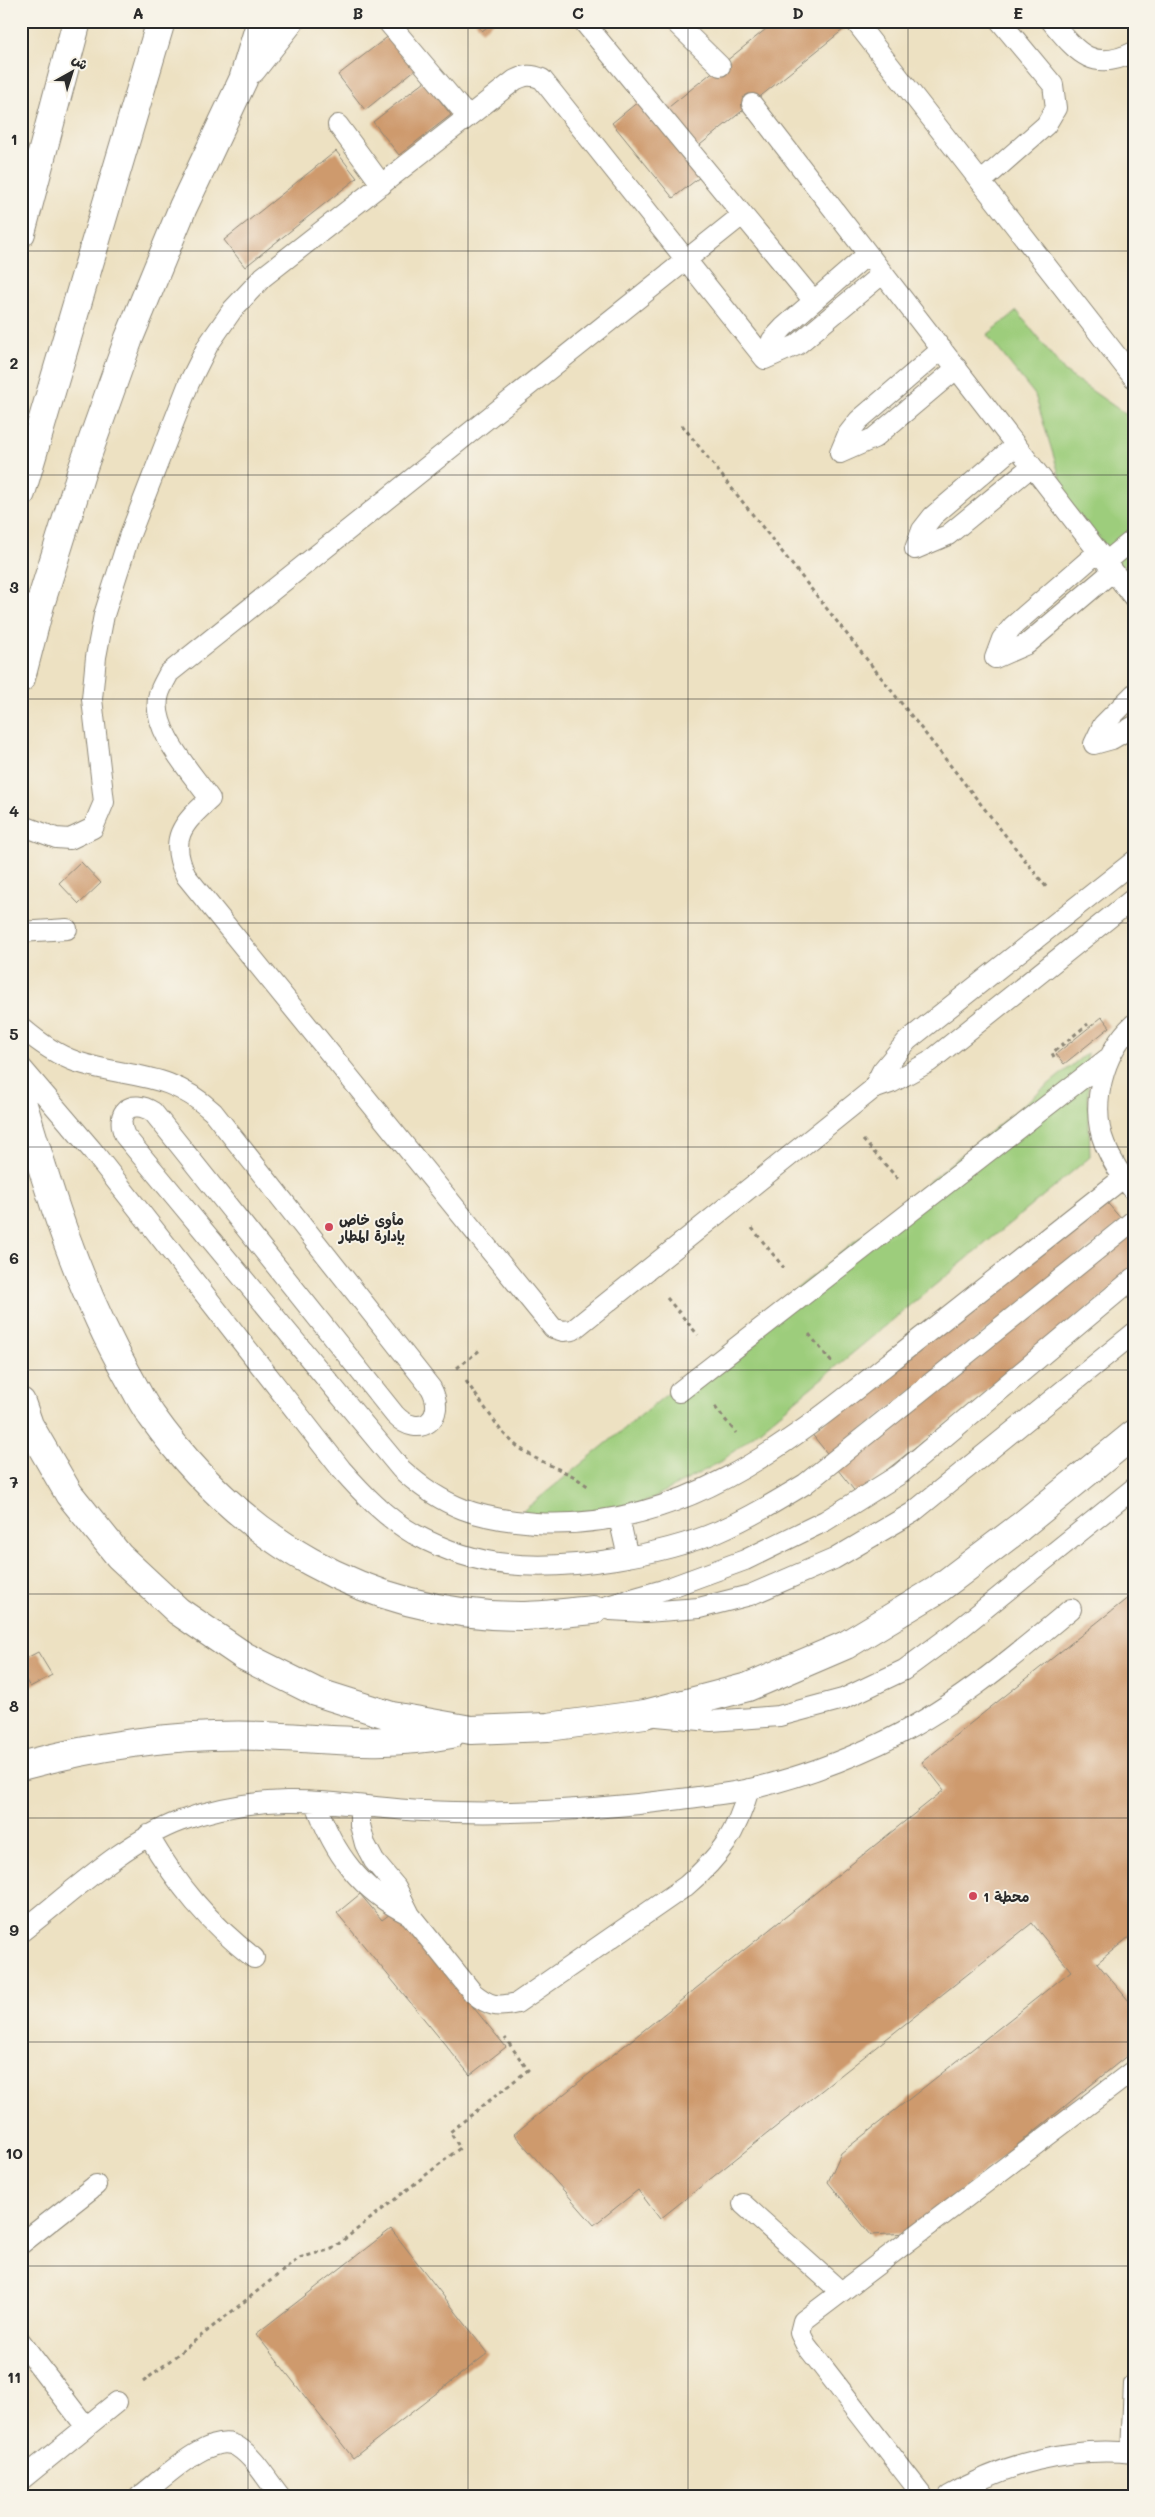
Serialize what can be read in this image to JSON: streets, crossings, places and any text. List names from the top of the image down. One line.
{"places":["مأوى خاص بإدارة المطار","محطة 1"],"north":"top right","grid":{"columns":["A","B","C","D","E"],"rows":["1","2","3","4","5","6","7","8","9","10","11"]}}
